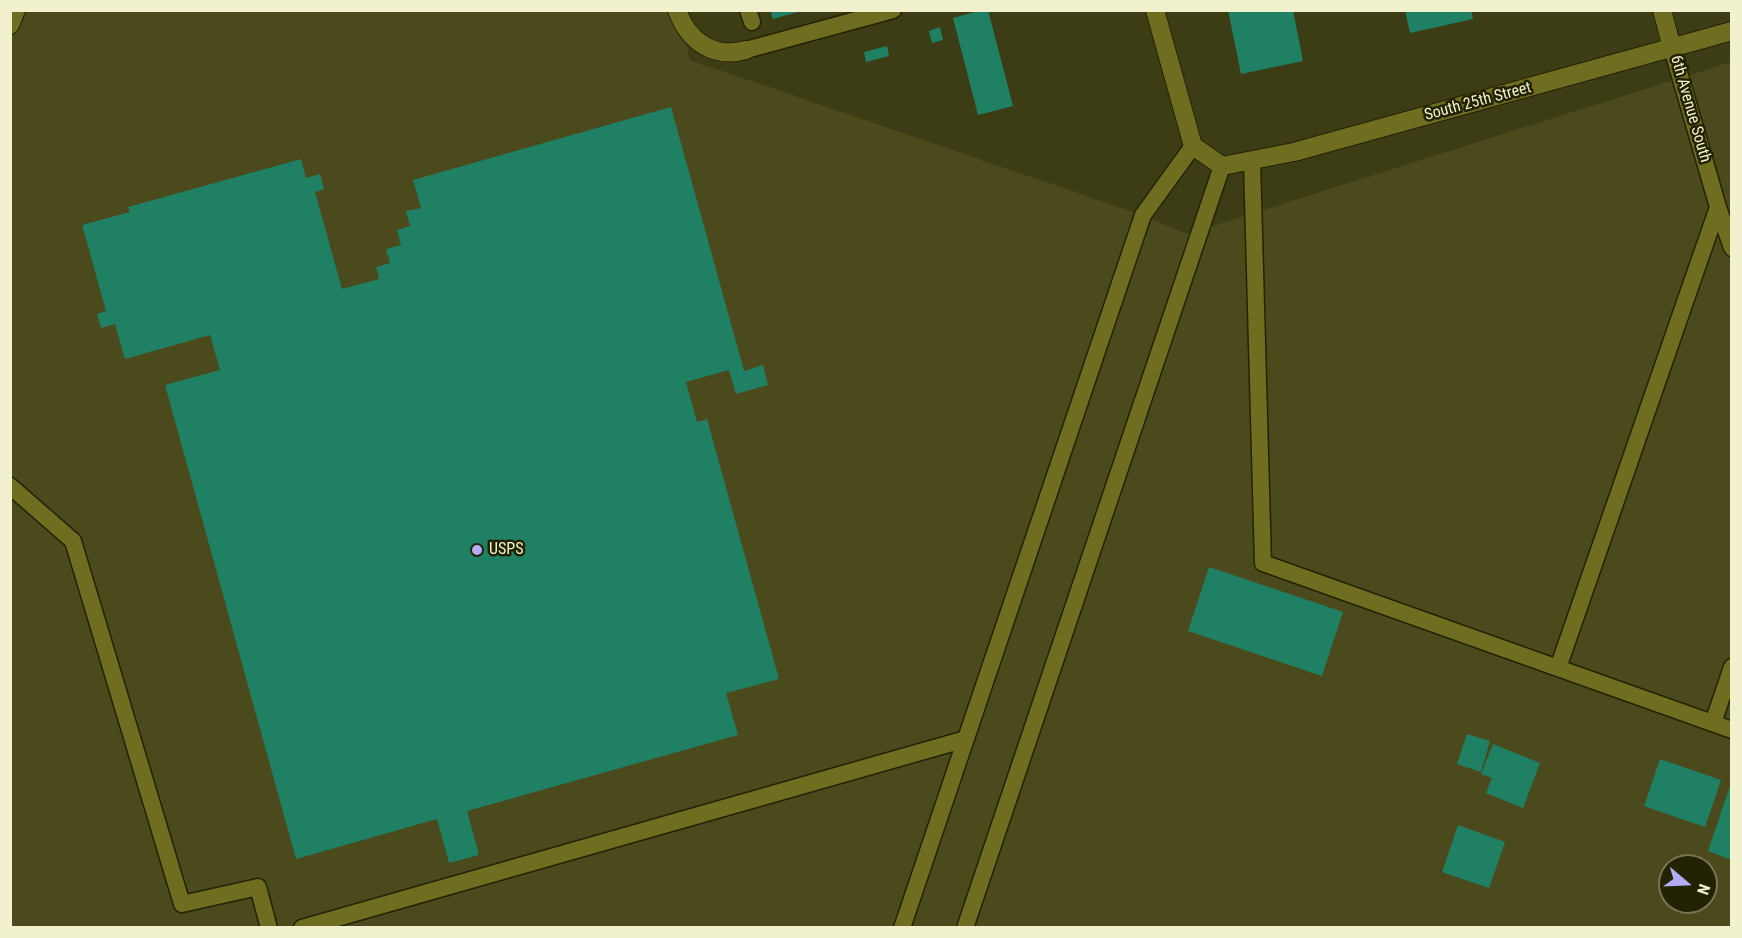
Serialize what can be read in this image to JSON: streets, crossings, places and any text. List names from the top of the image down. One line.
{"streets":{"street":["South 25th Street","6th Avenue South"]},"crossings":[["South 25th Street","6th Avenue South"]],"places":["USPS"],"north":"right"}
